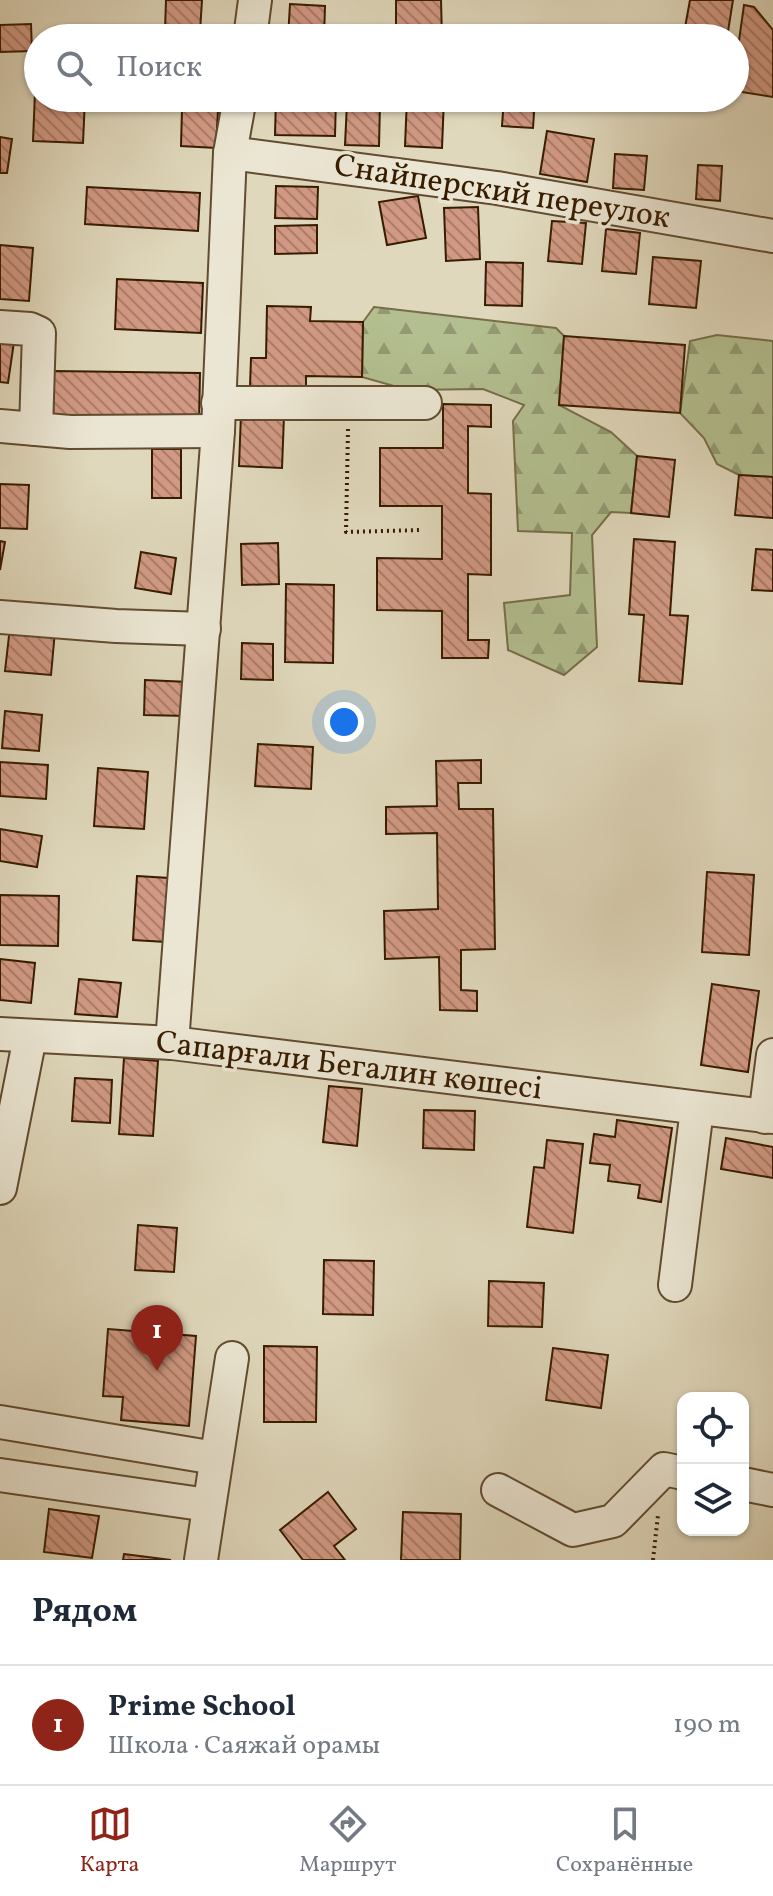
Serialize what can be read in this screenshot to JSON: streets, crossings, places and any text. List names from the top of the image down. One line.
{"streets":{"street":["Снайперский переулок","Сапарғали Бегалин көшесі"]},"page":{"search":"Поиск","pins":"1","heading":"Рядом","list":[{"mark":"1","name":"Prime School","note":"Школа · Саяжай орамы","value":"190 m"}],"nav":["Карта","Маршрут","Сохранённые"]}}
